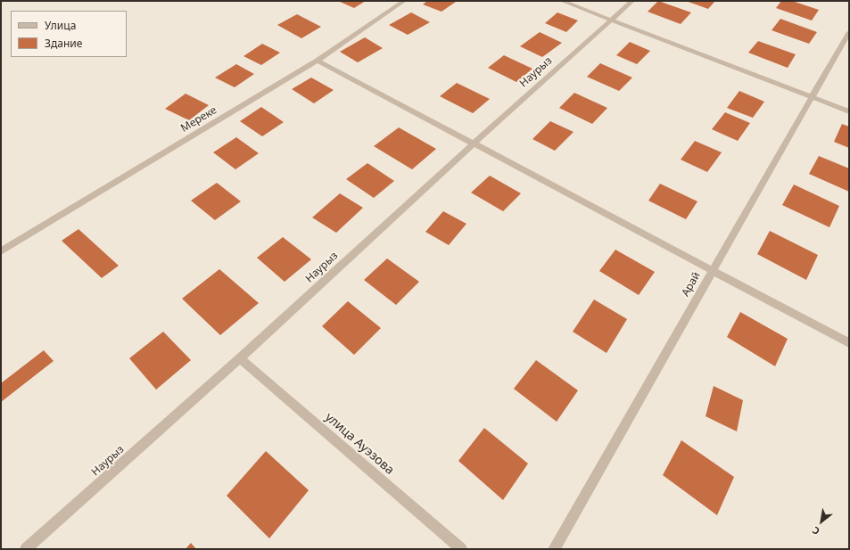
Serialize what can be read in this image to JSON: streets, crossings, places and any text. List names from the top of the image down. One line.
{"streets":{"street":["Наурыз","Мереке","Арай","улица Ауэзова"]},"crossings":[["Наурыз","улица Ауэзова"]],"legend":["Улица","Здание"],"north":"bottom left"}
